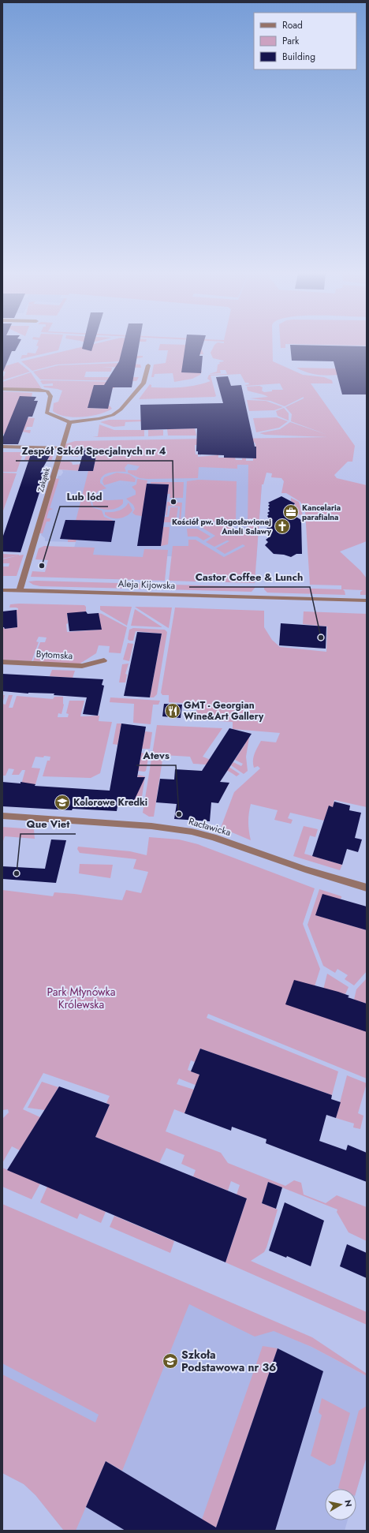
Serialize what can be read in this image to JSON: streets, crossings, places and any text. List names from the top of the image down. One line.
{"streets":{"street":["Zakątek","Aleja Kijowska","Bytomska","Racławicka"]},"crossings":[["Zakątek","Aleja Kijowska"]],"parks":["Park Młynówka Królewska"],"places":{"other":["Zespół Szkół Specjalnych nr 4","Lub lód","Castor Coffee & Lunch","Atevs","Que Viet"],"office":["Kancelaria parafialna"],"church":["Kościół pw. Błogosławionej Anieli Salawy"],"restaurant":["GMT - Georgian Wine&Art Gallery"],"school or university":["Kolorowe Kredki","Szkoła Podstawowa nr 36"]},"legend":["Road","Park","Building"],"north":"right"}
